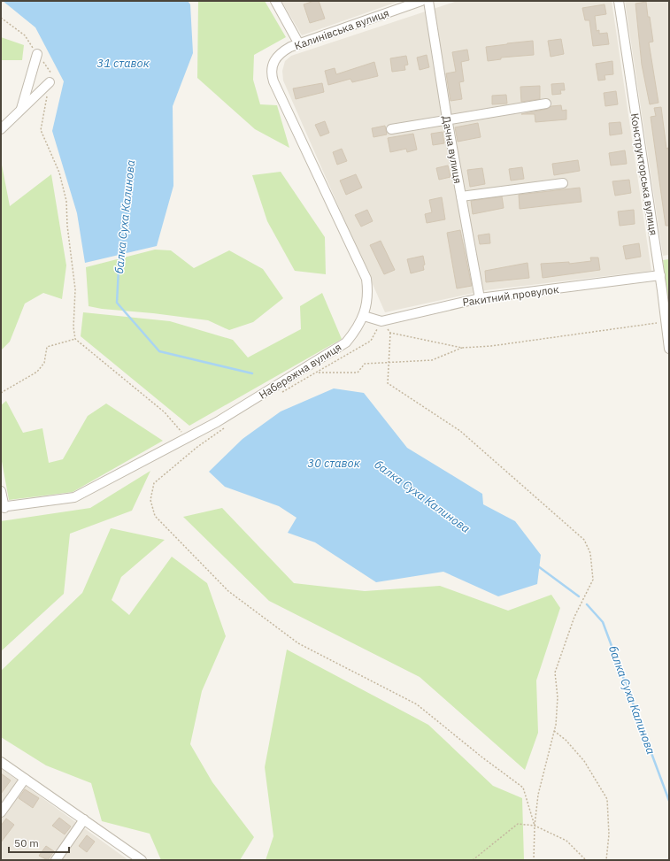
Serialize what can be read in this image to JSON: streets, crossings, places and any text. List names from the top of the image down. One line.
{"streets":{"street":["Калинівська вулиця","Дачна вулиця","Конструкторська вулиця","Ракитний провулок","Набережна вулиця"]},"crossings":[["Калинівська вулиця","Набережна вулиця"],["Дачна вулиця","Ракитний провулок"],["Конструкторська вулиця","Ракитний провулок"],["Ракитний провулок","Набережна вулиця"]],"water":["31 ставок","балка Суха Калинова","30 ставок"],"scale_bar":"50 m"}
